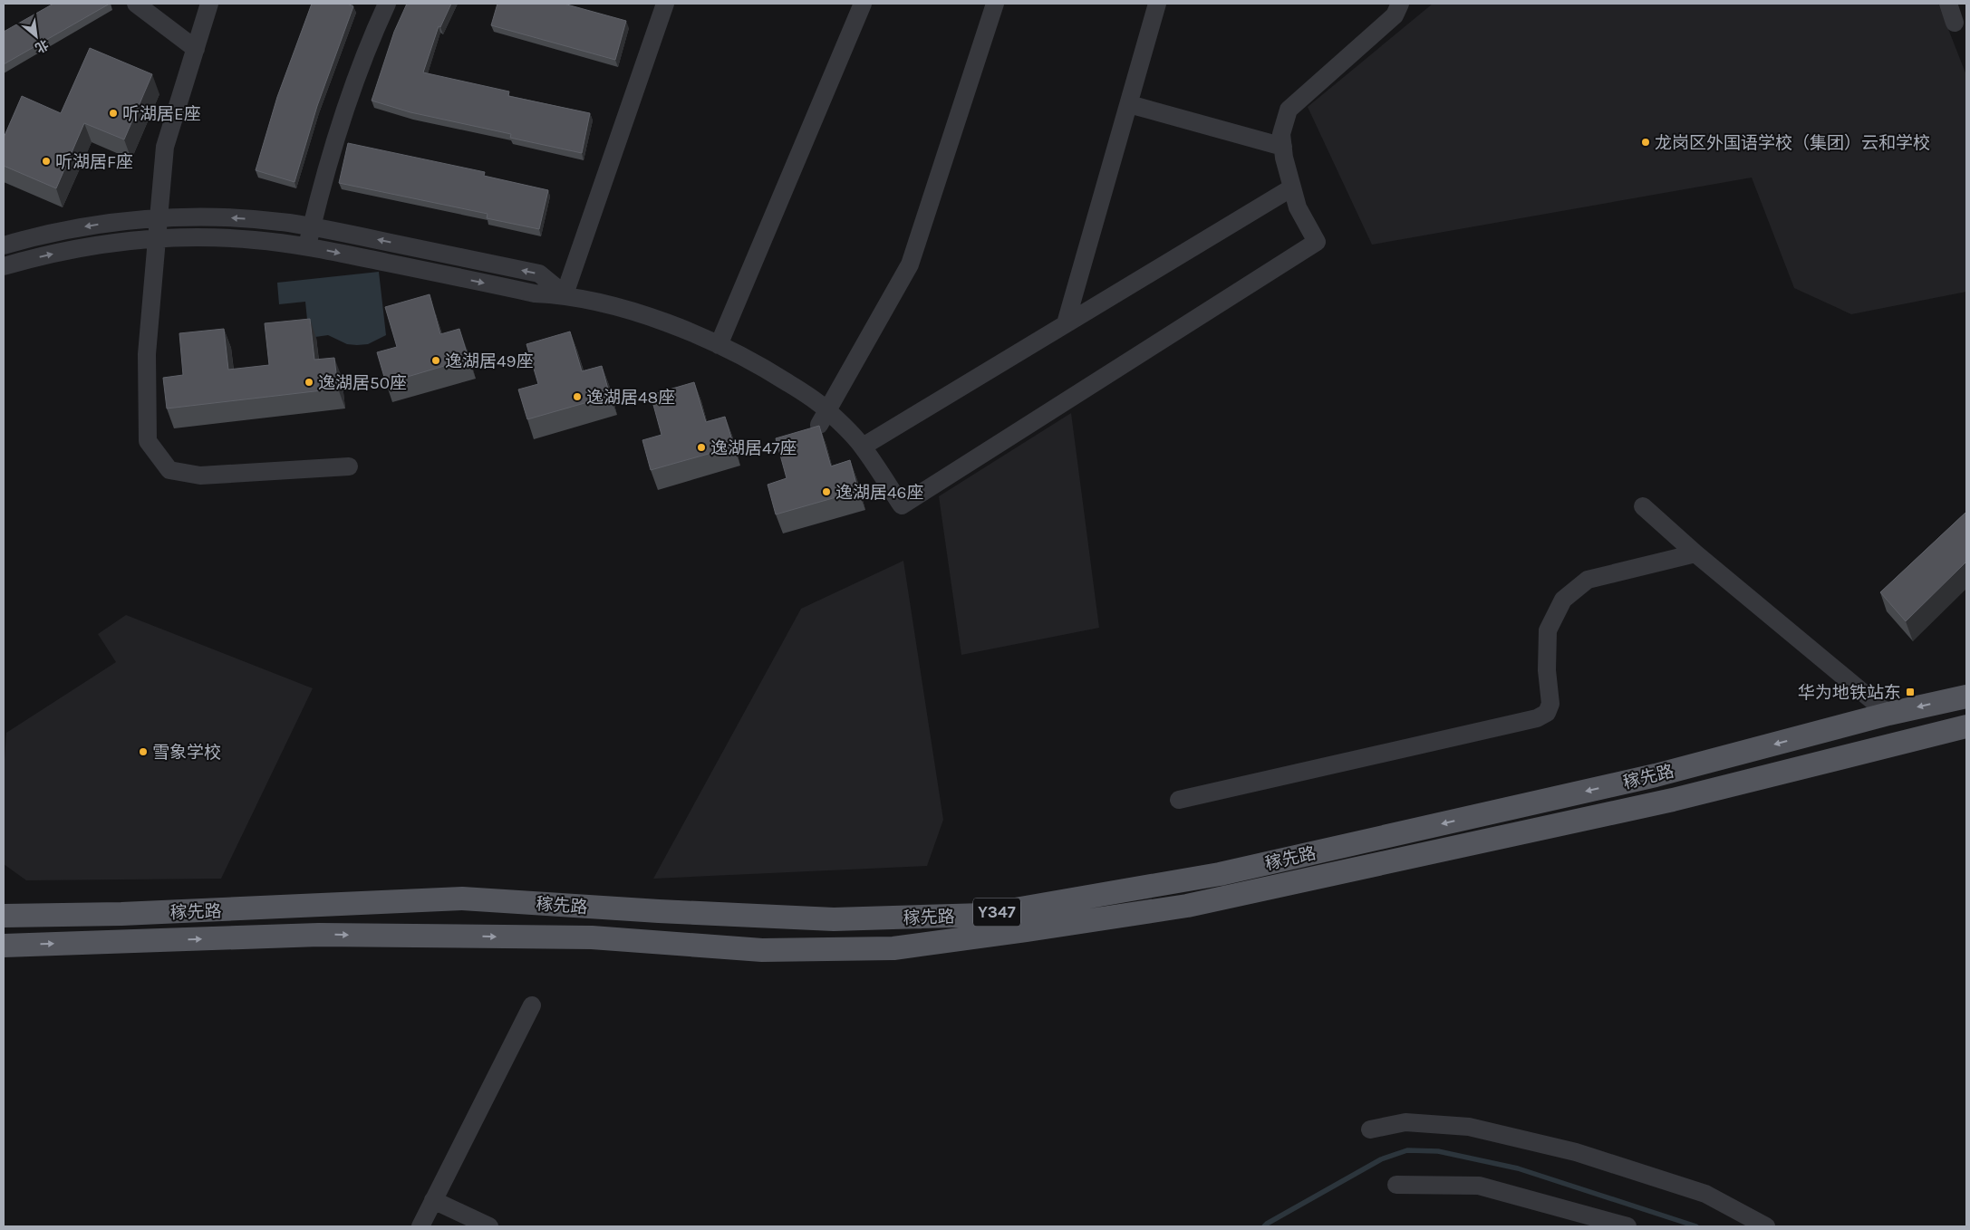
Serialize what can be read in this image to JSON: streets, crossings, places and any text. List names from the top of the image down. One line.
{"streets":{"main road":["稼先路","Y347"]},"places":{"other":["听湖居E座","龙岗区外国语学校（集团）云和学校","听湖居F座","逸湖居49座","逸湖居50座","逸湖居48座","逸湖居47座","逸湖居46座","雪象学校"],"transit":["华为地铁站东"]},"north":"bottom right"}
